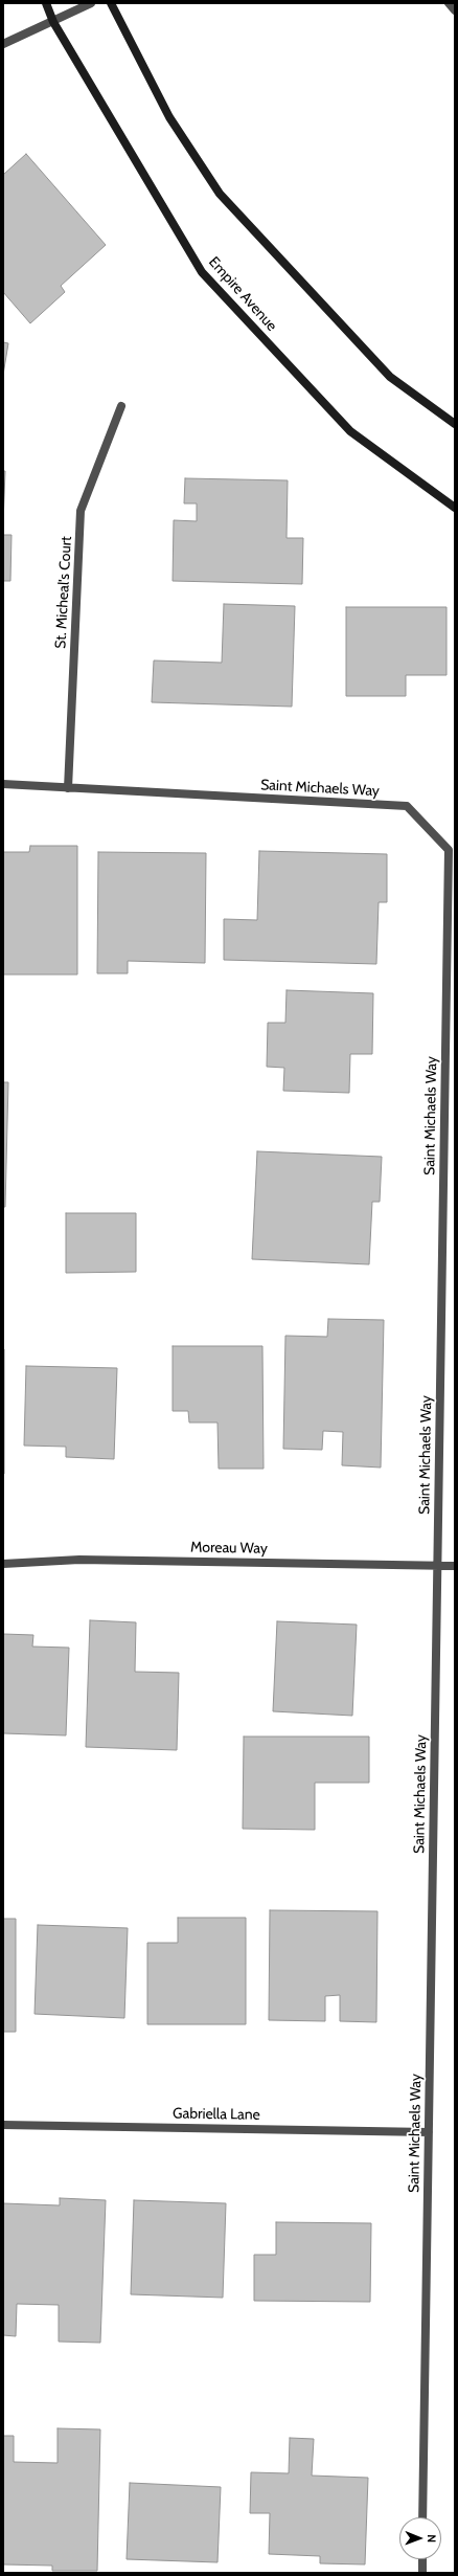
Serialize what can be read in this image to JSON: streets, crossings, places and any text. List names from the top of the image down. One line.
{"streets":{"street":["Empire Avenue","St. Micheal's Court","Saint Michaels Way","Moreau Way","Gabriella Lane"]},"crossings":[["St. Micheal's Court","Saint Michaels Way"],["Saint Michaels Way","Moreau Way"],["Saint Michaels Way","Gabriella Lane"]],"north":"right"}
